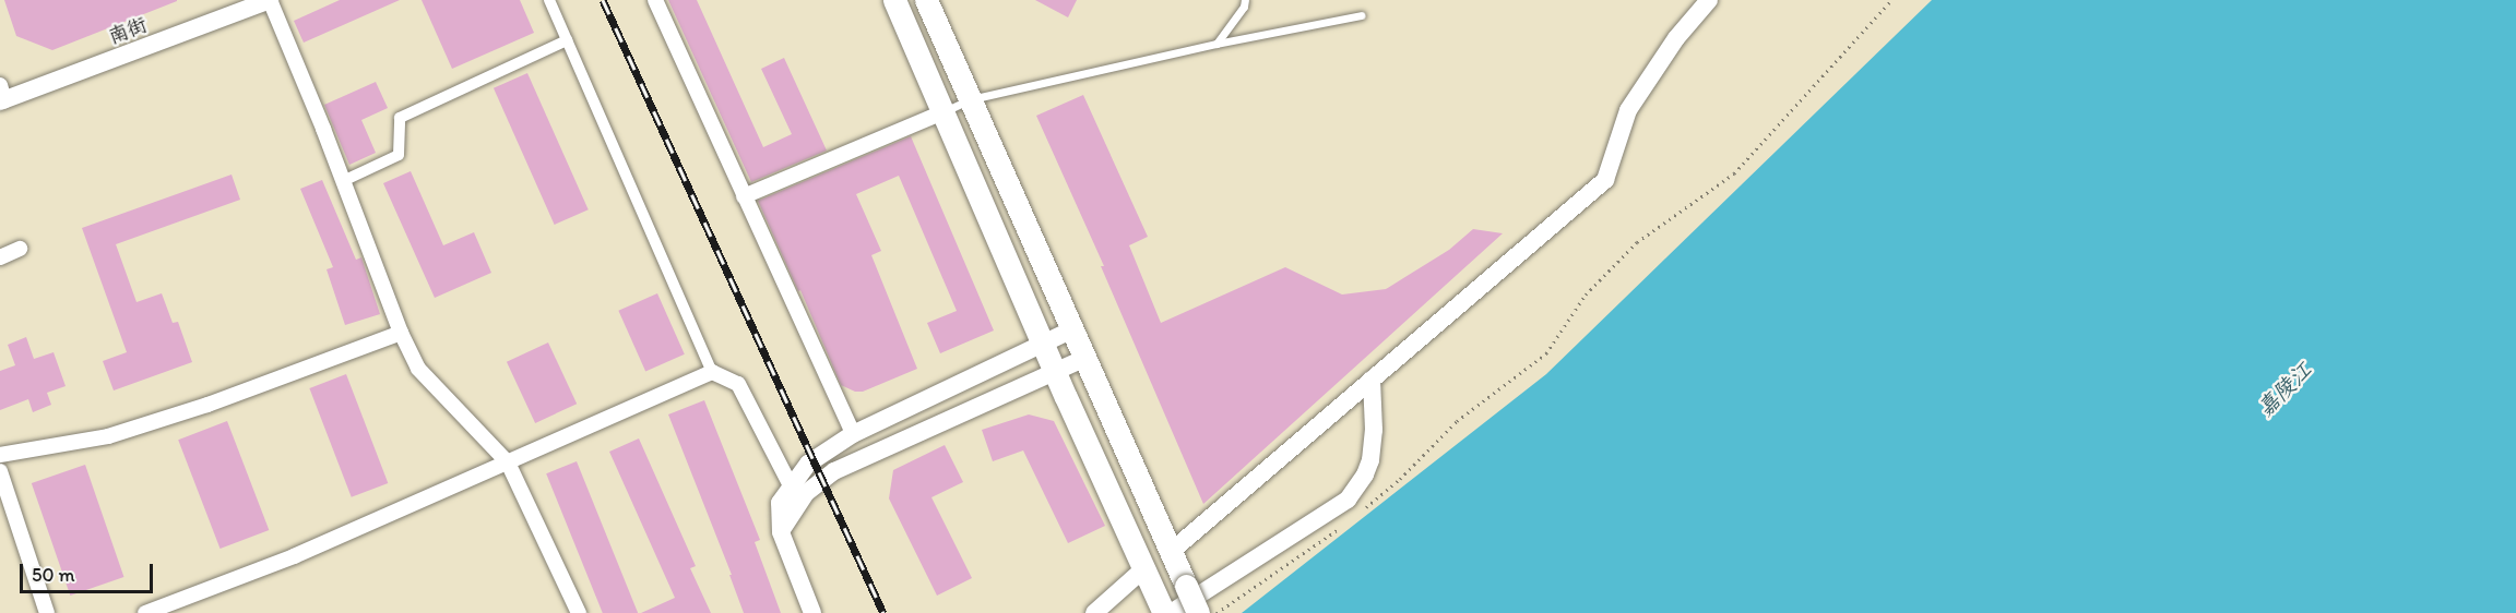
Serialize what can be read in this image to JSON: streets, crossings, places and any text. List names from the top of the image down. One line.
{"streets":{"street":["南街"]},"water":["嘉陵江"],"scale_bar":"50 m"}
